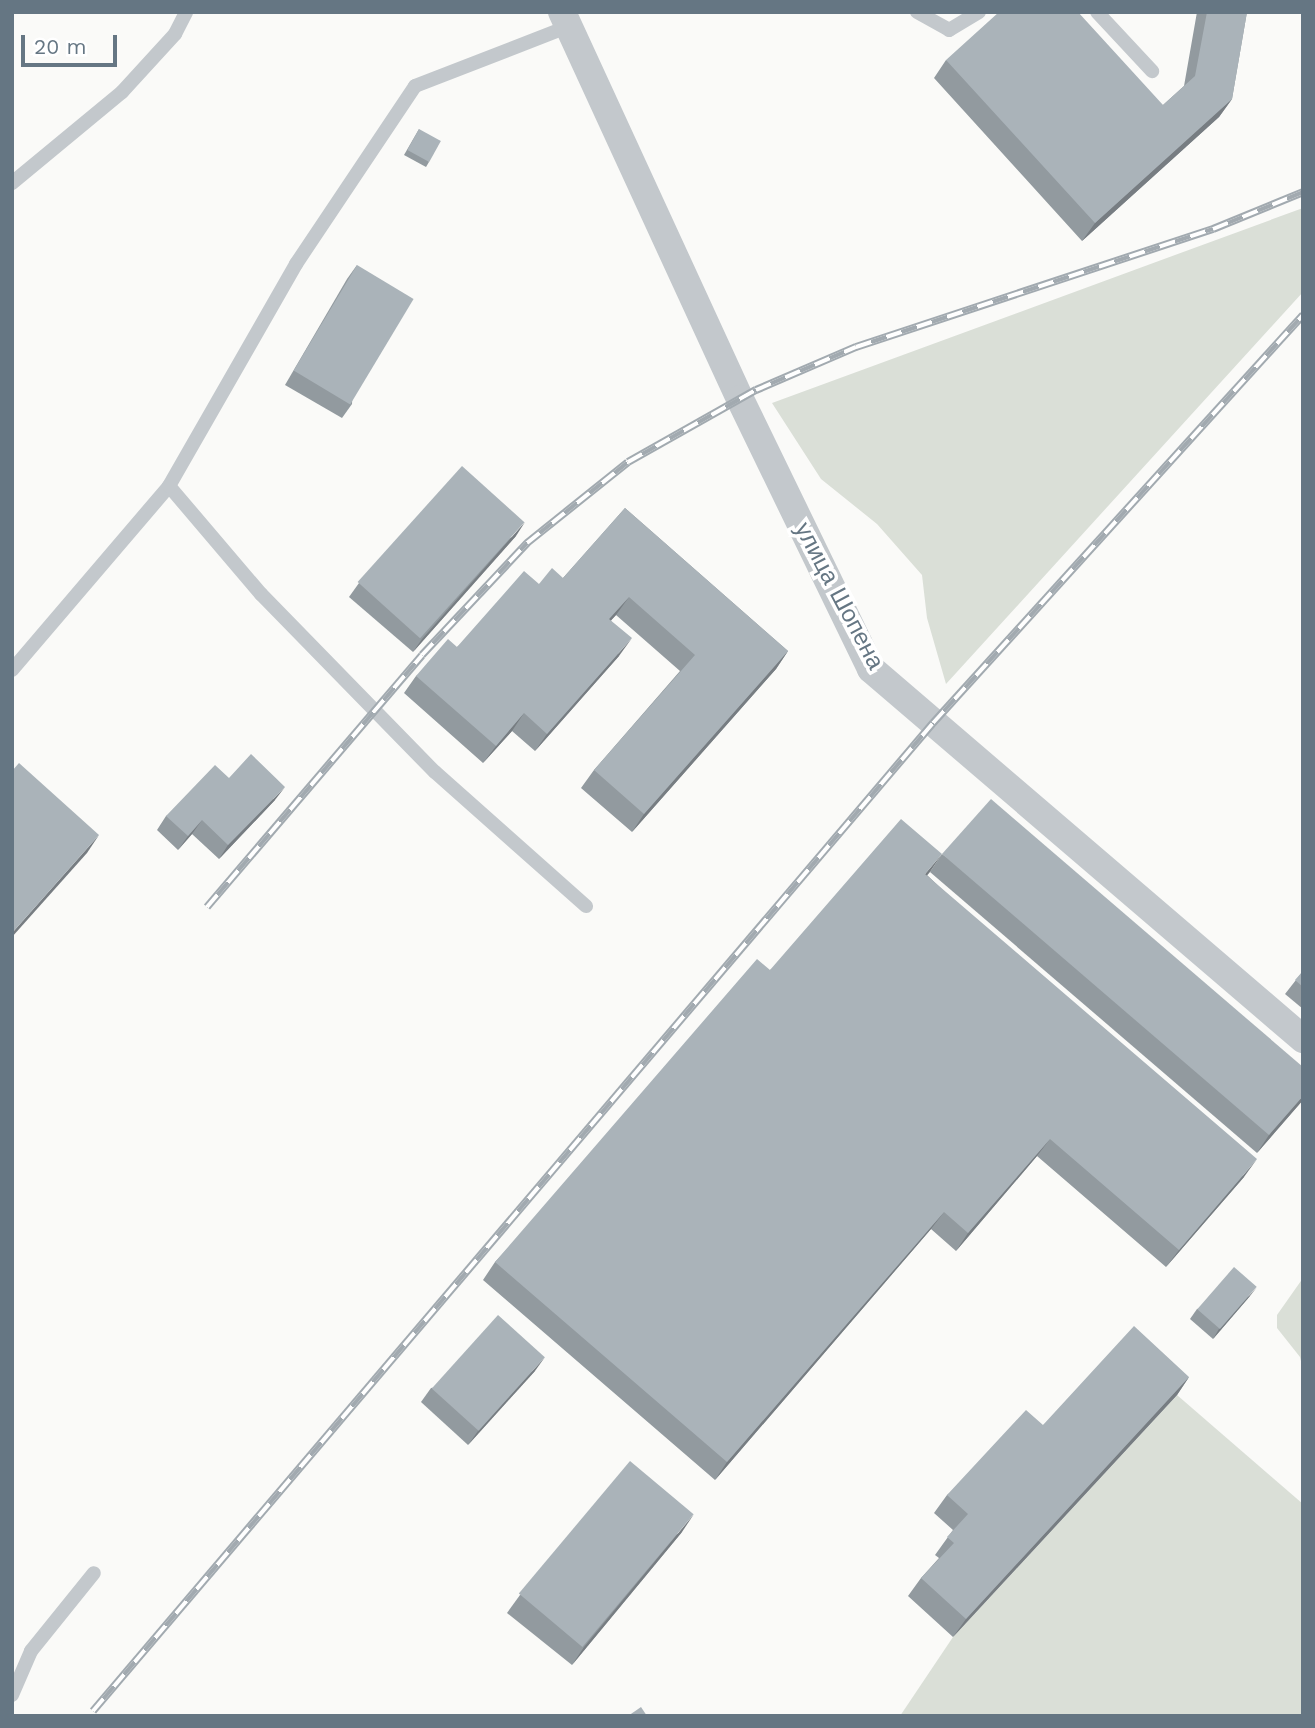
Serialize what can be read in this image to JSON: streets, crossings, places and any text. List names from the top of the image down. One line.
{"streets":{"street":["улица Шопена"]},"scale_bar":"20 m"}
